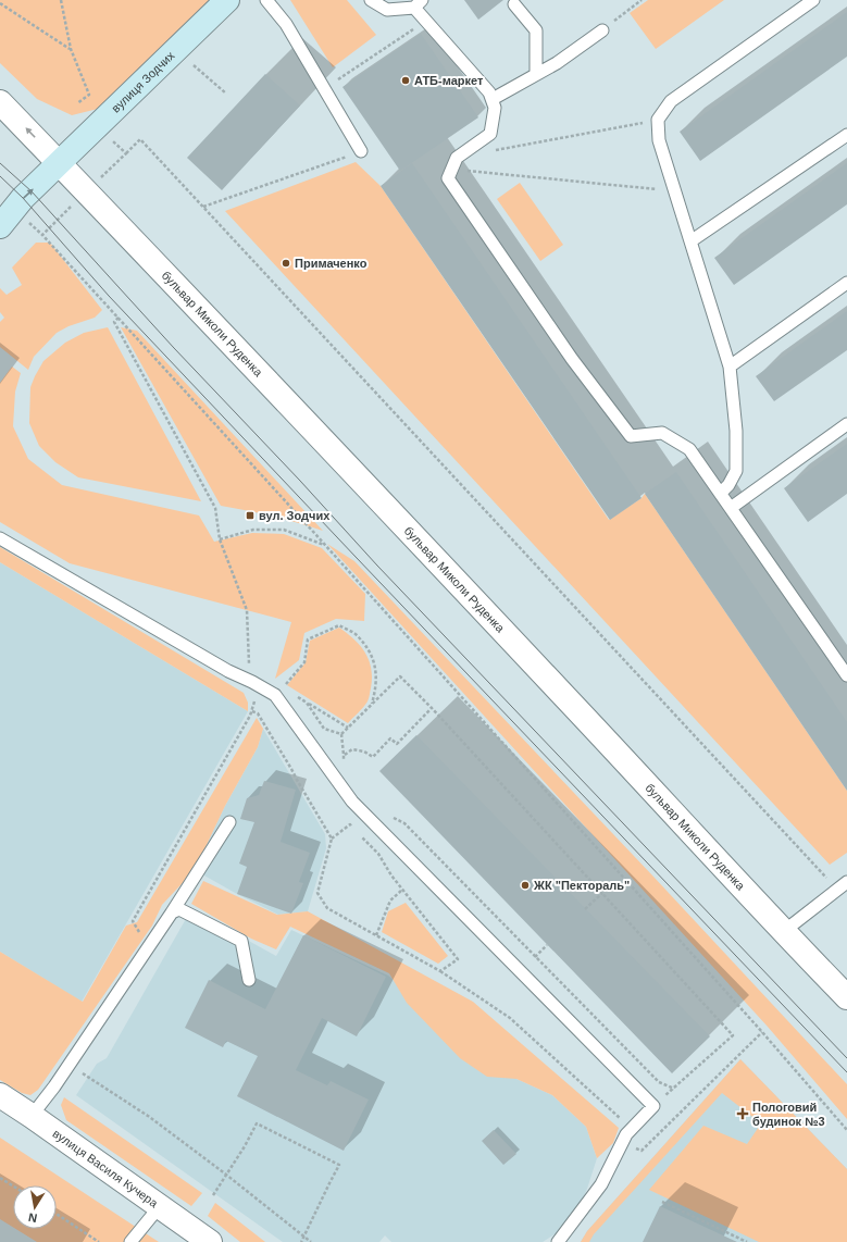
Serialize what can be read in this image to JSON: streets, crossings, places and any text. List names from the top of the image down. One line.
{"streets":{"main road":["вулиця Зодчих"],"street":["бульвар Миколи Руденка","вулиця Василя Кучера"]},"crossings":[["вулиця Зодчих","бульвар Миколи Руденка"]],"places":{"other":["АТБ-маркет","Примаченко","ЖК \"Пектораль\""],"transit":["вул. Зодчих"],"health":["Пологовий будинок №3"]},"north":"bottom"}
